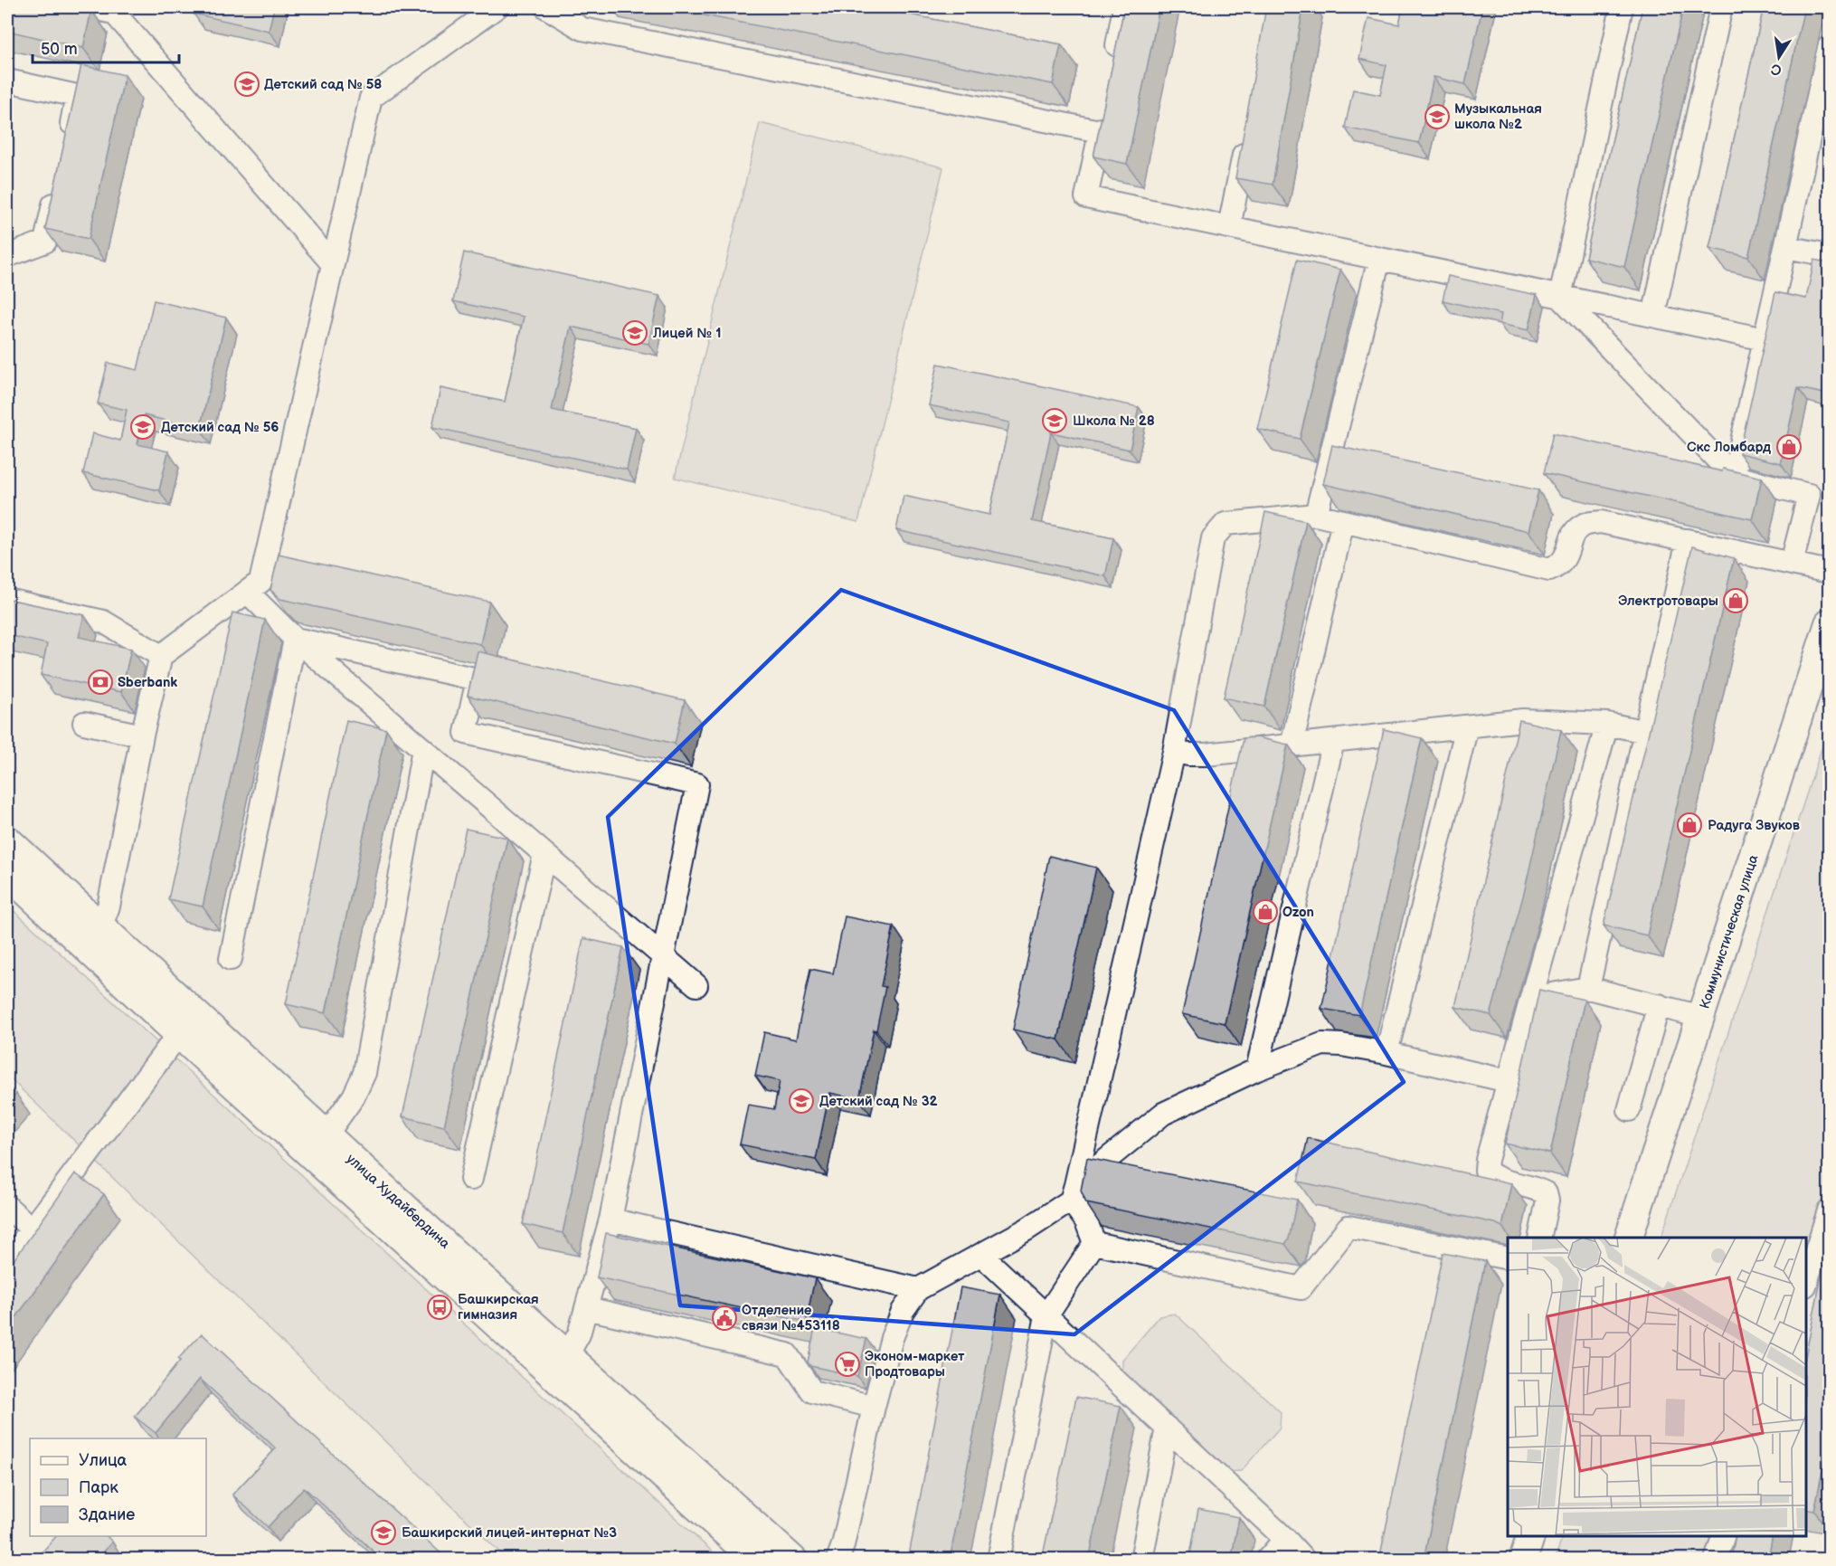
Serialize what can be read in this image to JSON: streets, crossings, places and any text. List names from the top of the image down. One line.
{"streets":{"main road":["Коммунистическая улица","улица Худайбердина"]},"places":{"school or university":["Детский сад № 58","Музыкальная школа №2","Лицей № 1","Школа № 28","Детский сад № 56","Детский сад № 32","Башкирский лицей-интернат №3"],"shop":["Скс Ломбард","Электротовары","Радуга Звуков","Ozon"],"bank":["Sberbank"],"bus stop":["Башкирская гимназия"],"public building":["Отделение связи №453118"],"supermarket":["Эконом-маркет Продтовары"]},"legend":["Улица","Парк","Здание"],"scale_bar":"50 m","north":"bottom"}
